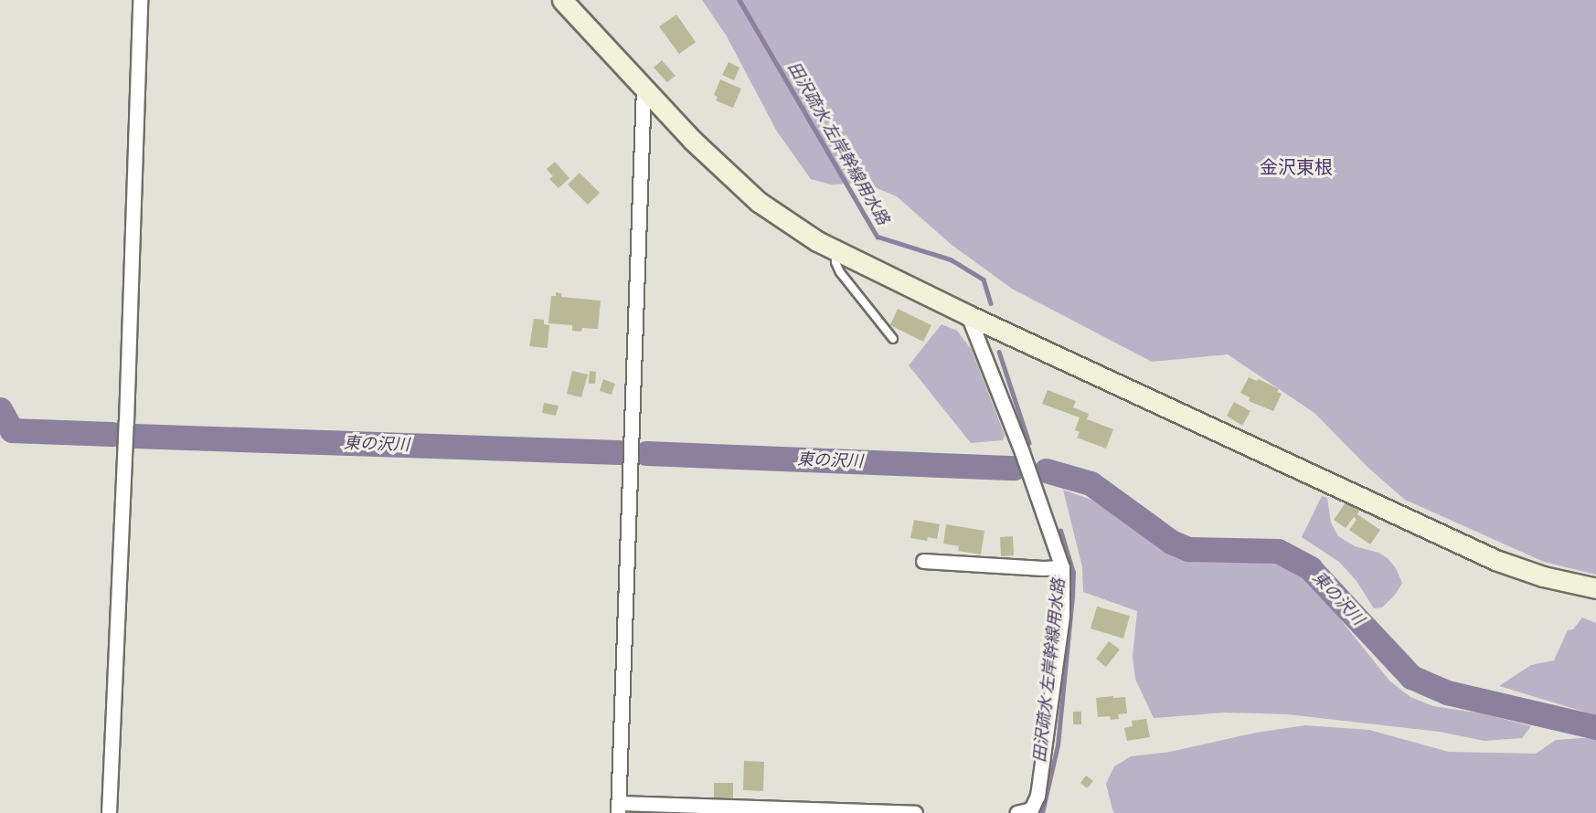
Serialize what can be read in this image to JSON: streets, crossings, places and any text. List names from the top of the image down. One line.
{"districts":["金沢東根"],"water":["田沢疏水 左岸幹線用水路","東の沢川"]}
